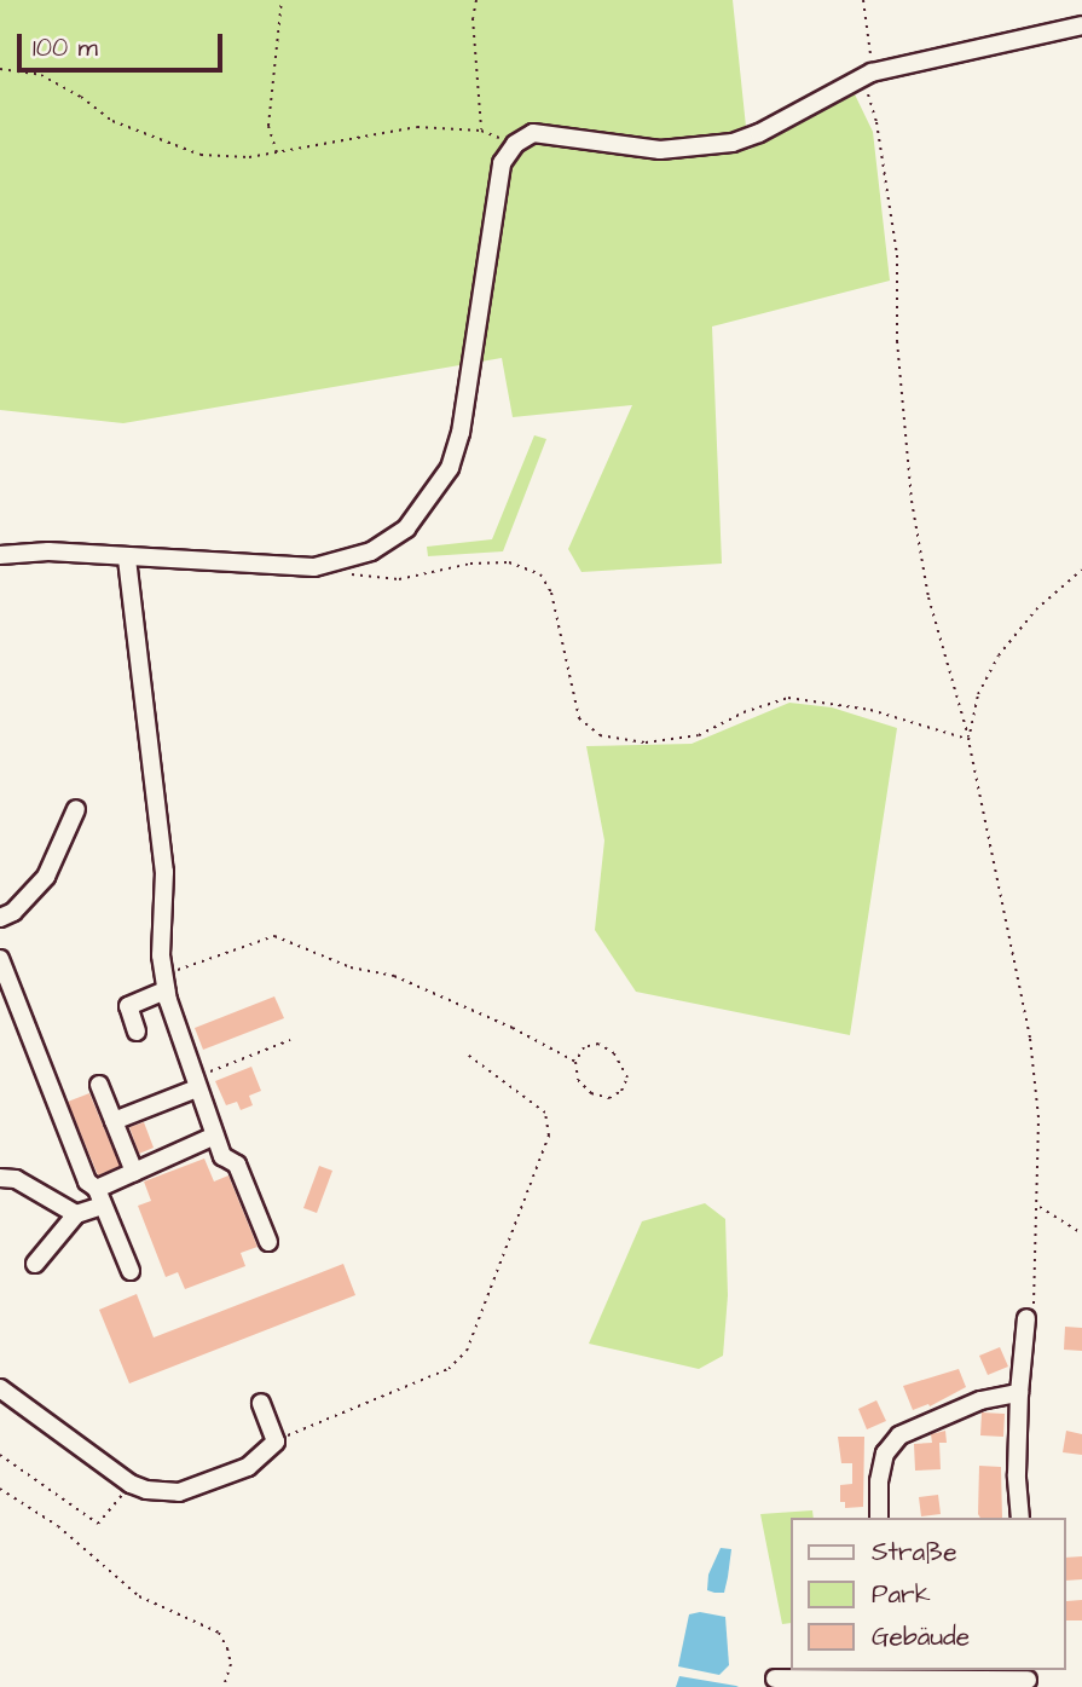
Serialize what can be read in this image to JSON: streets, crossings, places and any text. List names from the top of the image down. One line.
{"legend":["Straße","Park","Gebäude"],"scale_bar":"100 m"}
